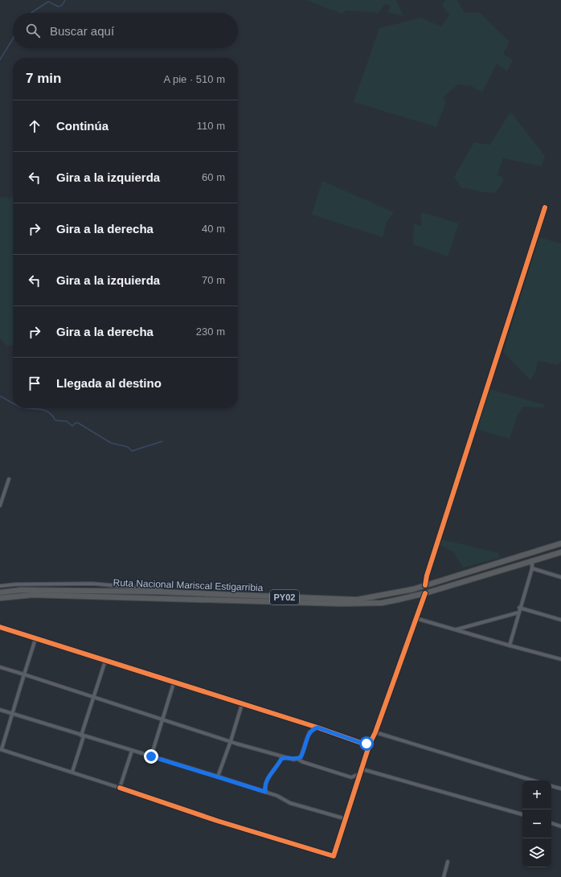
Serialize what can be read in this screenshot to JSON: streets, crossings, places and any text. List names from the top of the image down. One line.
{"streets":{"highway":["Ruta Nacional Mariscal Estigarribia","PY02"]},"page":{"search":"Buscar aquí","heading":["7 min","A pie · 510 m"],"list":[["Continúa","110 m"],["Gira a la izquierda","60 m"],["Gira a la derecha","40 m"],["Gira a la izquierda","70 m"],["Gira a la derecha","230 m"],"Llegada al destino"],"map_buttons":["+","−"]}}
